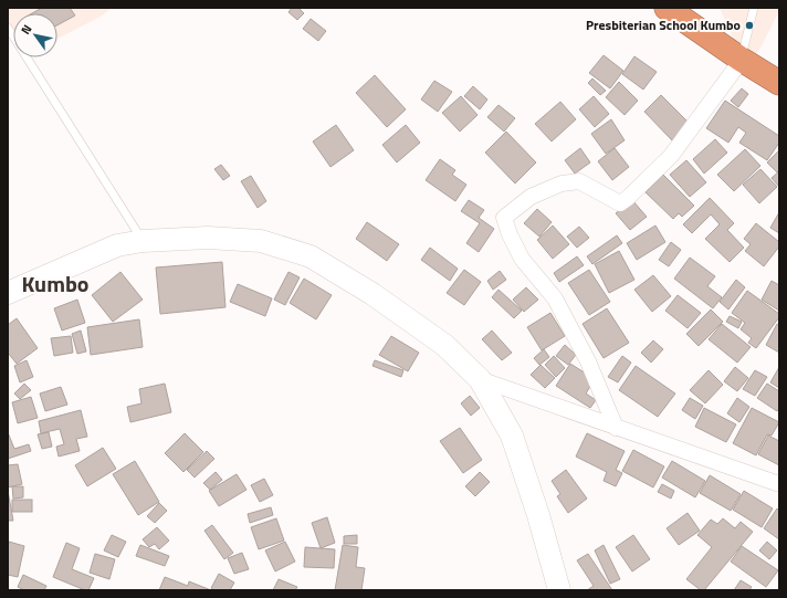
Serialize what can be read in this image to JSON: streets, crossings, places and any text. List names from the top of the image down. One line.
{"districts":["Kumbo"],"places":["Presbiterian School Kumbo"],"north":"top left"}
